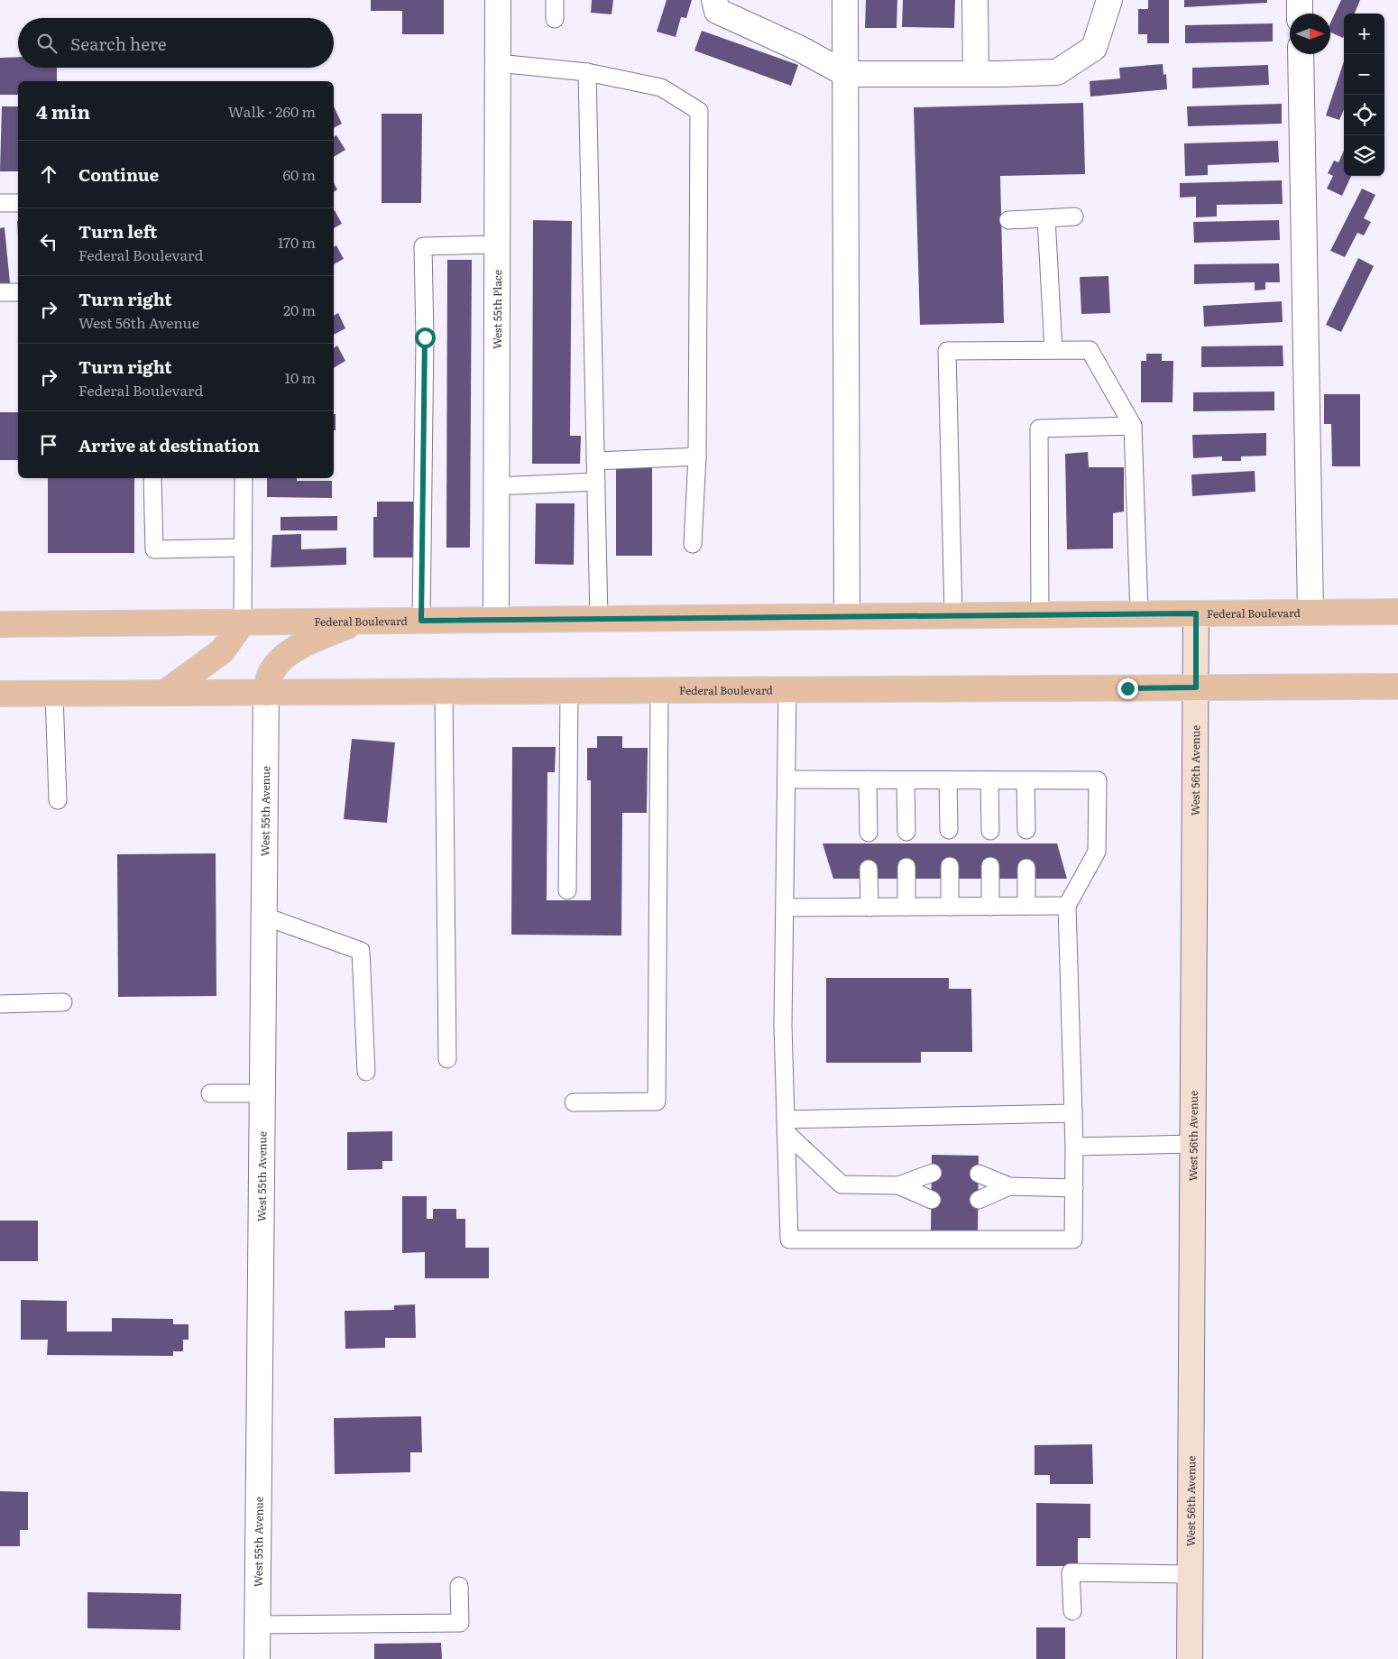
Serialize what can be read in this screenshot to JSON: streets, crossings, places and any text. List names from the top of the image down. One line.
{"streets":{"main road":["Federal Boulevard"],"street":["West 55th Place","West 56th Avenue","West 55th Avenue"]},"crossings":[["West 55th Place","Federal Boulevard"],["Federal Boulevard","West 56th Avenue"],["Federal Boulevard","West 55th Avenue"]],"north":"right","page":{"map_buttons":["+","−"],"search":"Search here","heading":["4 min","Walk · 260 m"],"list":[["Continue","60 m"],["Turn left","Federal Boulevard","170 m"],["Turn right","West 56th Avenue","20 m"],["Turn right","Federal Boulevard","10 m"],"Arrive at destination"]}}
